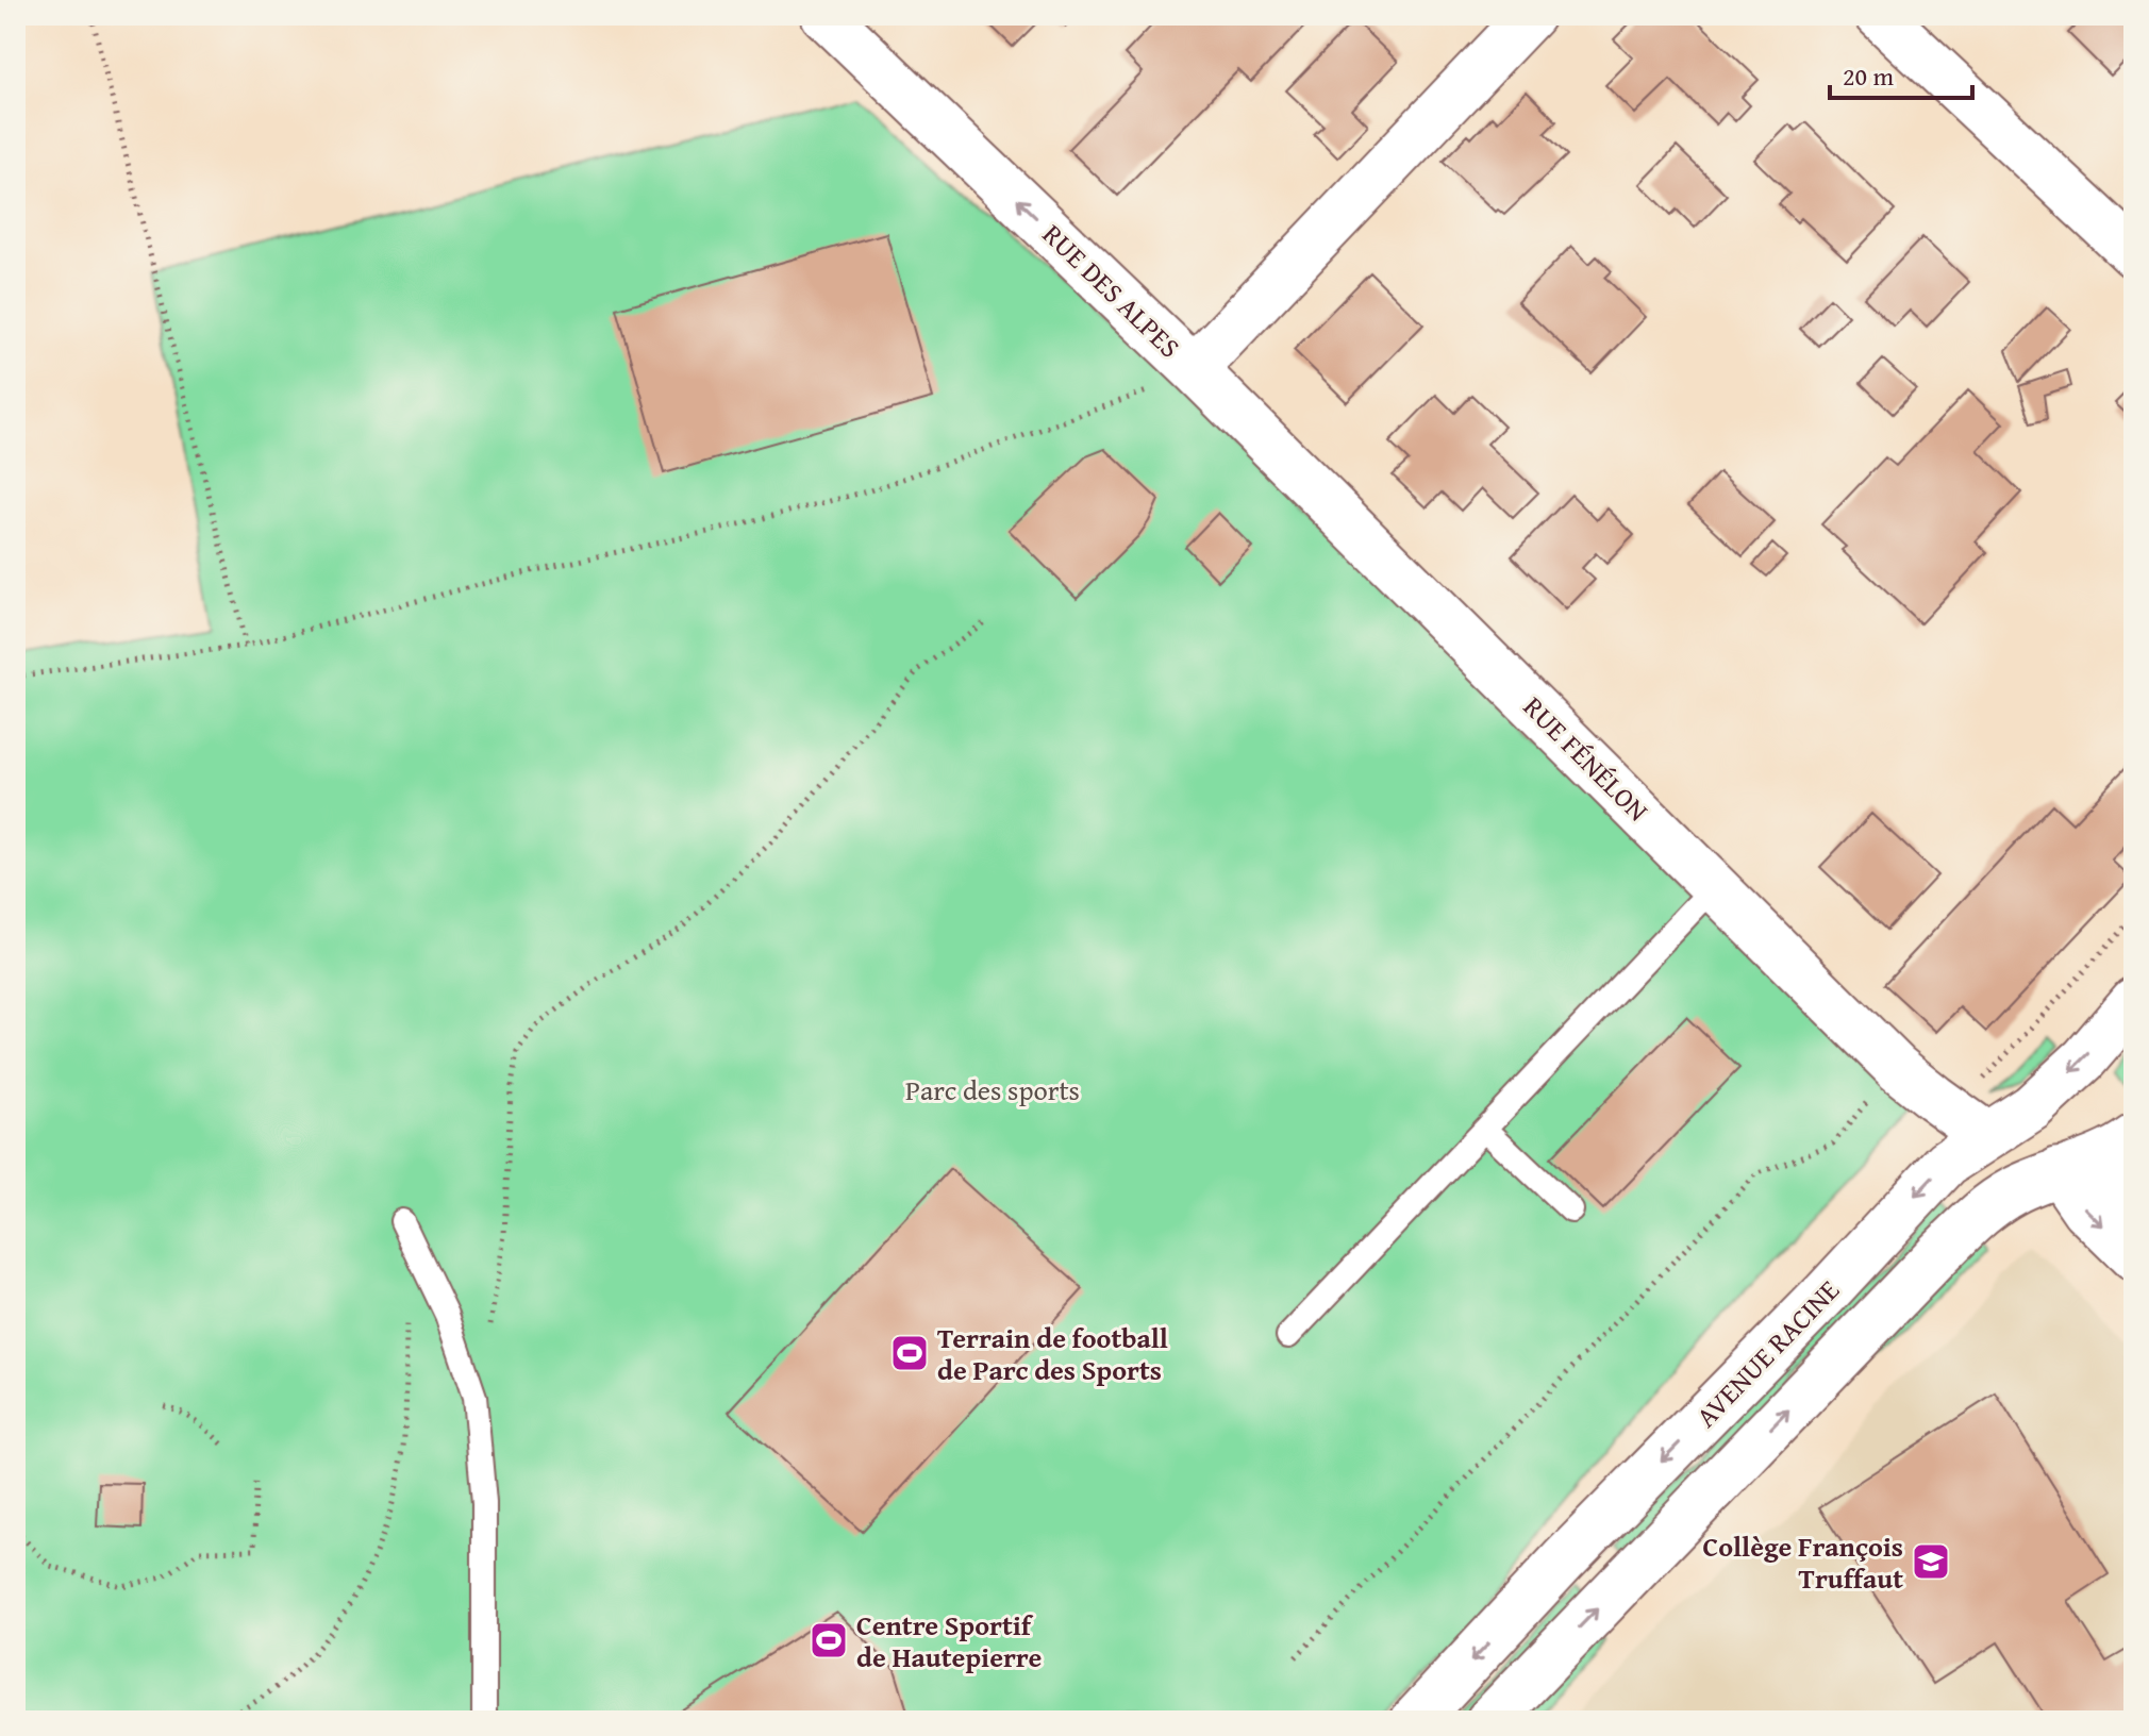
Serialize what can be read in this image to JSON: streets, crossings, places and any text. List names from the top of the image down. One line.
{"streets":{"street":["RUE DES ALPES","RUE FÉNÉLON","AVENUE RACINE"]},"crossings":[["RUE DES ALPES","RUE FÉNÉLON"],["RUE FÉNÉLON","AVENUE RACINE"]],"one_way":["RUE DES ALPES"],"parks":["Parc des sports"],"places":{"sports":["Terrain de football de Parc des Sports","Centre Sportif de Hautepierre"],"school or university":["Collège François Truffaut"]},"scale_bar":"20 m"}
